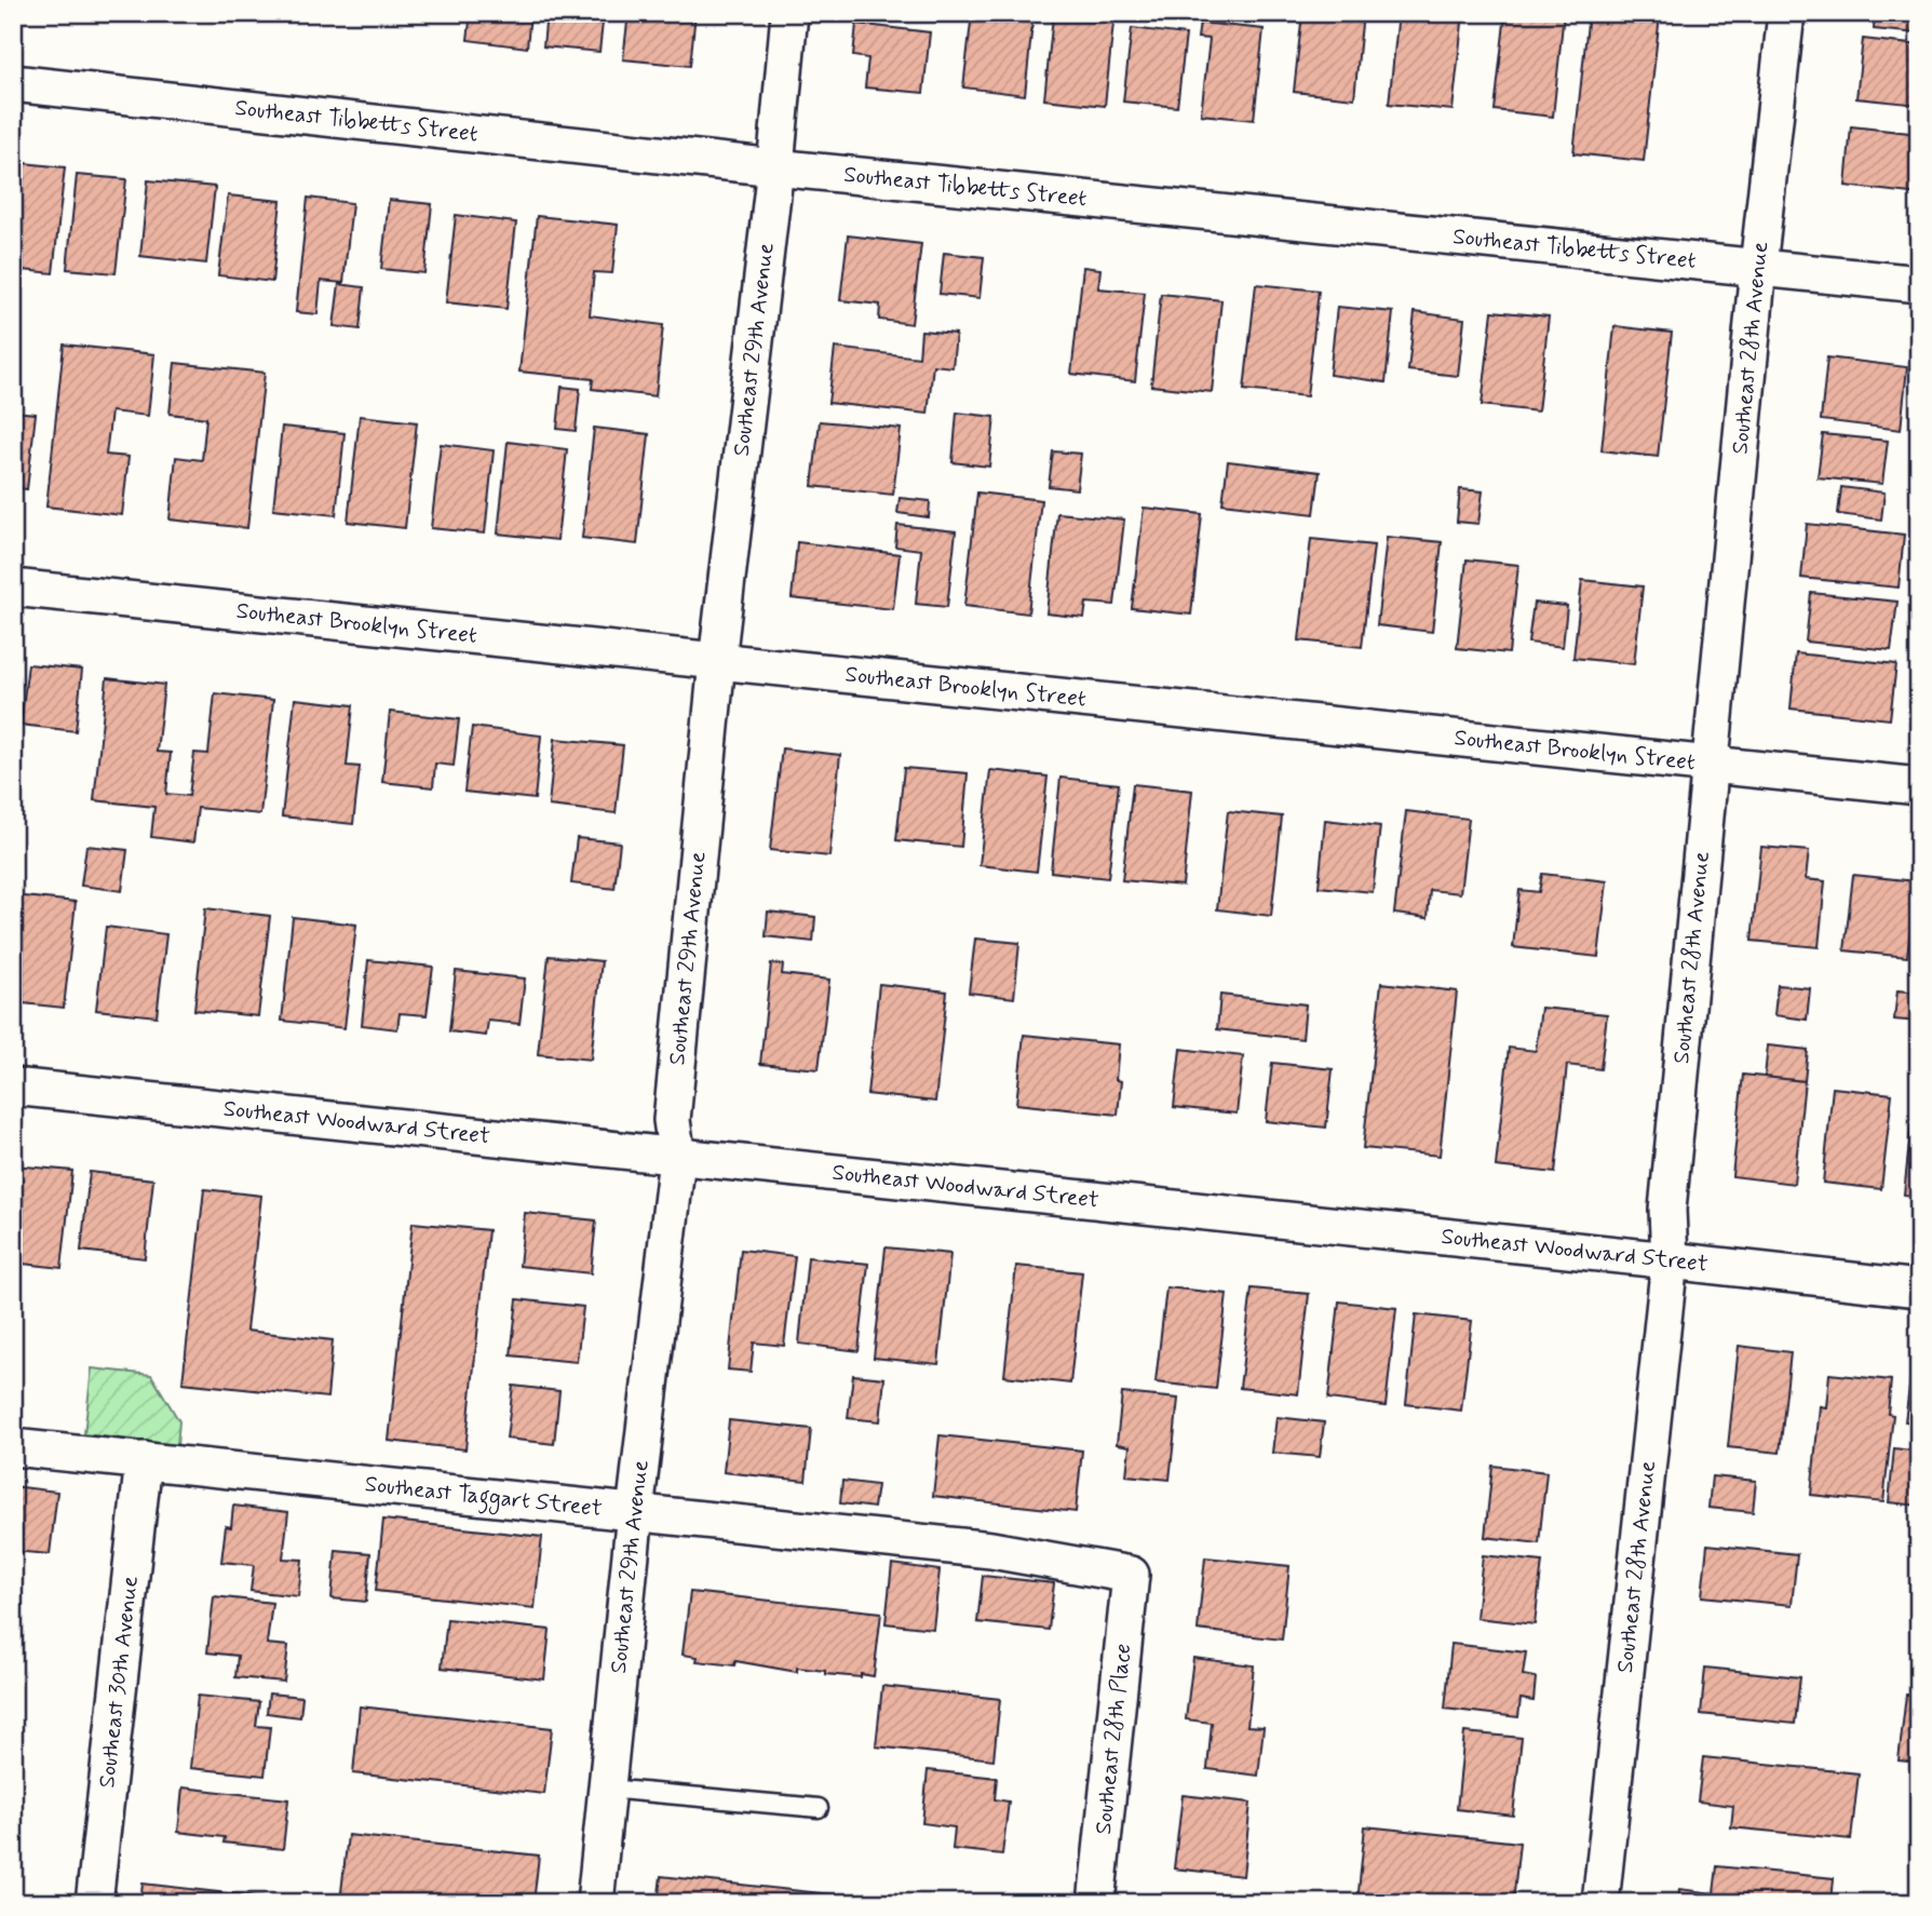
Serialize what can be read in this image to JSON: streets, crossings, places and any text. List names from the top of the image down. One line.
{"streets":{"street":["Southeast Tibbetts Street","Southeast 29th Avenue","Southeast 28th Avenue","Southeast Brooklyn Street","Southeast Woodward Street","Southeast Taggart Street","Southeast 30th Avenue","Southeast 28th Place"]},"crossings":[["Southeast Tibbetts Street","Southeast 29th Avenue"],["Southeast Tibbetts Street","Southeast 28th Avenue"],["Southeast 29th Avenue","Southeast Brooklyn Street"],["Southeast 29th Avenue","Southeast Woodward Street"],["Southeast 29th Avenue","Southeast Taggart Street"],["Southeast 28th Avenue","Southeast Brooklyn Street"],["Southeast 28th Avenue","Southeast Woodward Street"],["Southeast Taggart Street","Southeast 30th Avenue"],["Southeast Taggart Street","Southeast 28th Place"]]}
